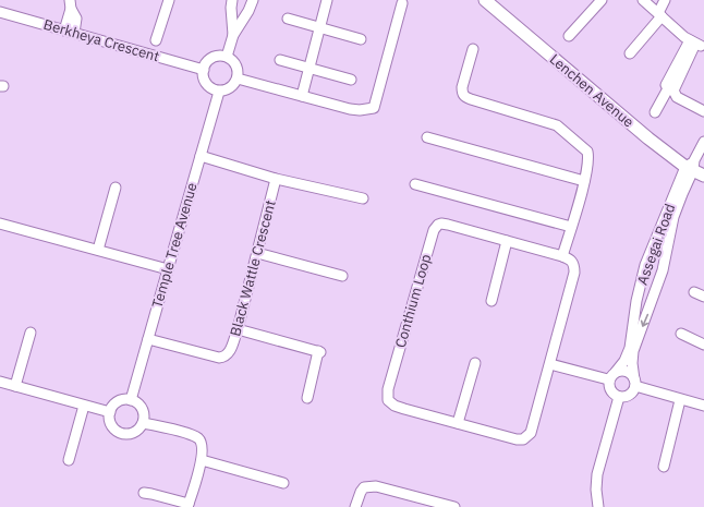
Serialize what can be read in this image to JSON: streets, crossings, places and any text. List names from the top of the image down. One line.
{"streets":{"main road":["Lenchen Avenue"],"street":["Berkheya Crescent","Assegai Road","Temple Tree Avenue","Black Wattle Crescent","Conthium Loop"]},"crossings":[["Berkheya Crescent","Temple Tree Avenue"],["Lenchen Avenue","Assegai Road"],["Temple Tree Avenue","Black Wattle Crescent"]]}
